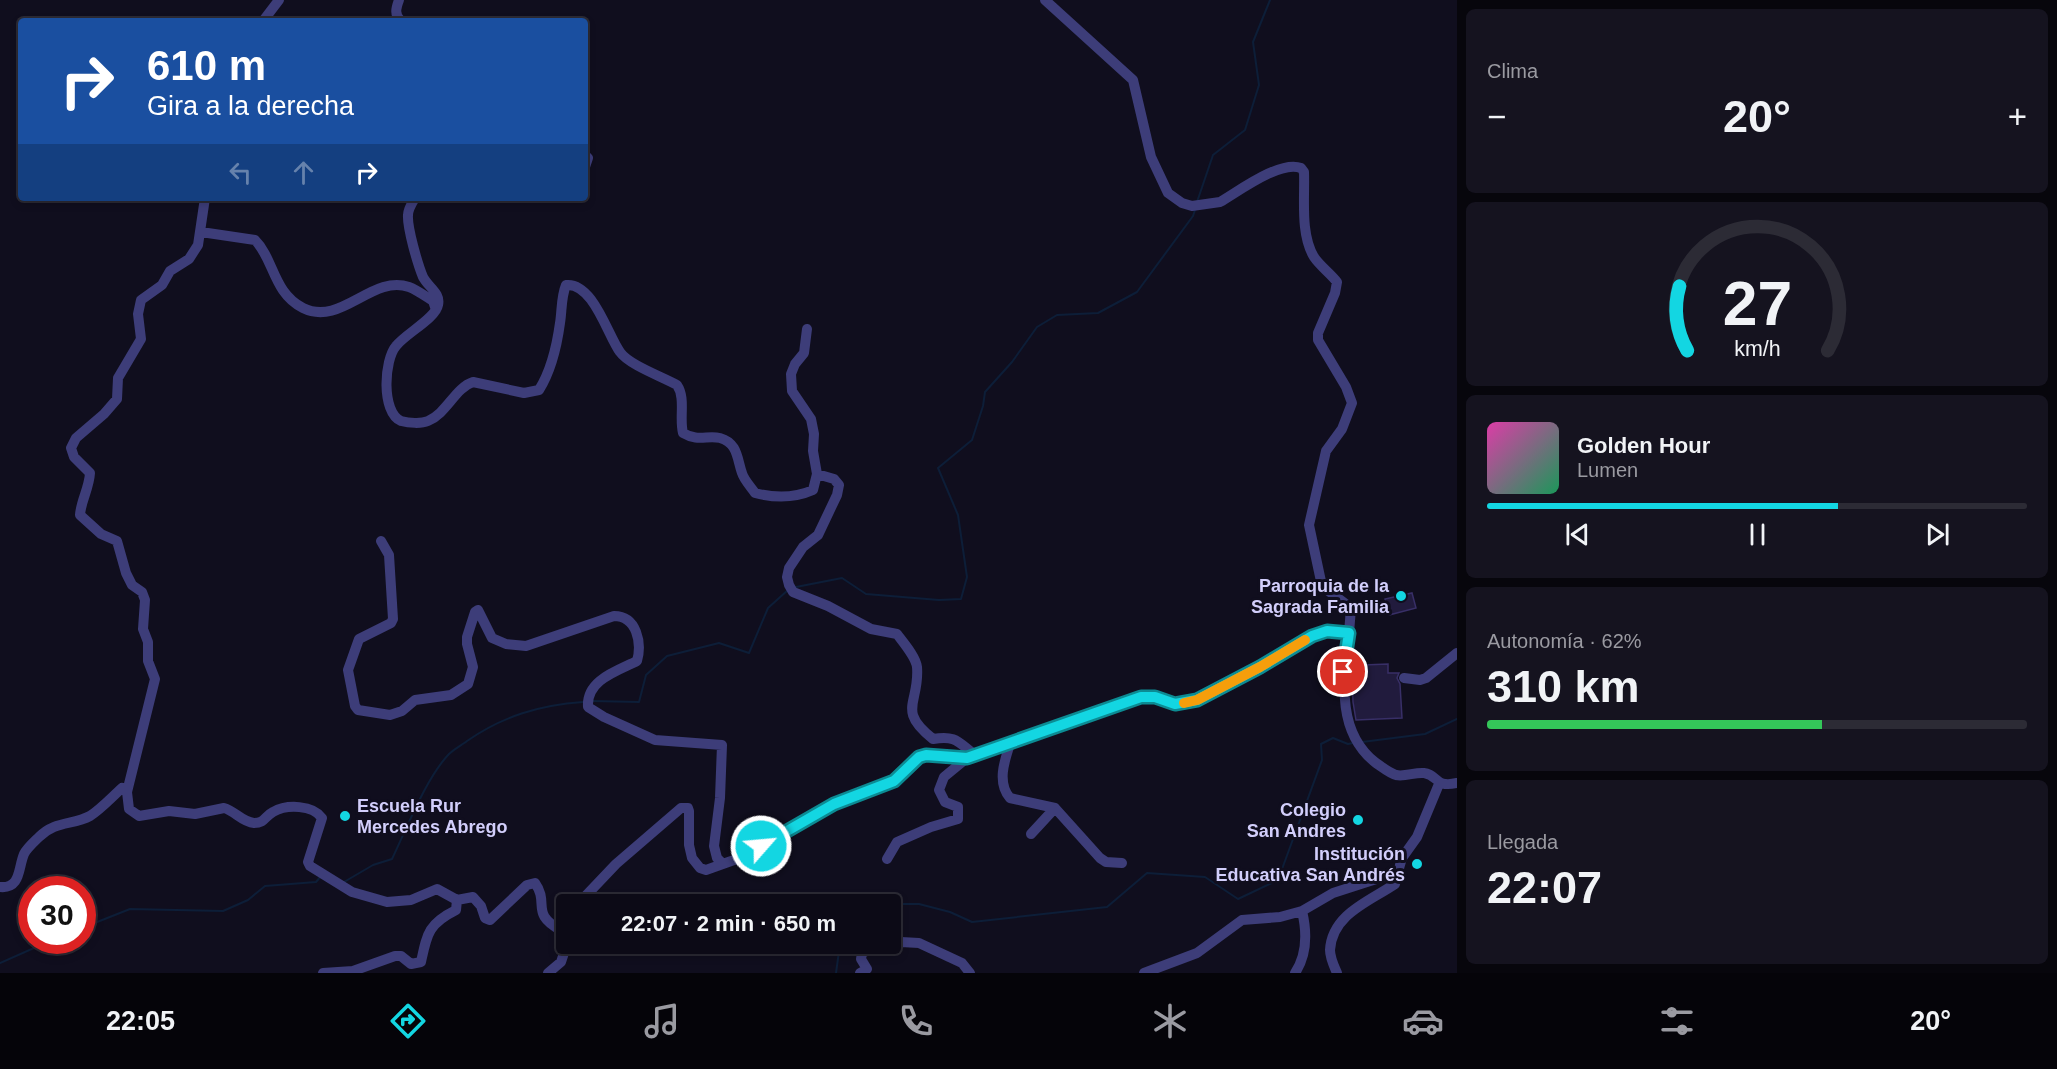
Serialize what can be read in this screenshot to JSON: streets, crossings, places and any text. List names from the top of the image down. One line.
{"places":["Parroquia de la Sagrada Familia","Escuela Rur Mercedes Abrego","Colegio San Andres","Institución Educativa San Andrés"],"page":{"tile":["Clima",["Autonomía · 62%","310 km"],["Llegada","22:07"]],"turn":["610 m","Gira a la derecha"],"heat":["−","20°","+"],"song":["Golden Hour","Lumen"],"limit":"30","trip":"22:07 · 2 min · 650 m","tabs":["22:05","20°"],"gauge":["27","km/h"]}}
